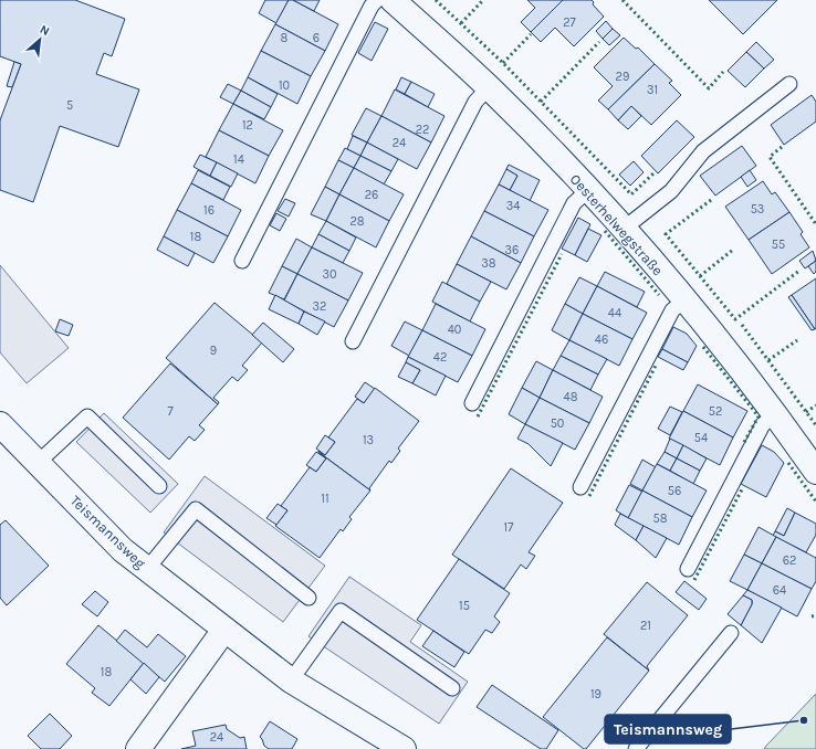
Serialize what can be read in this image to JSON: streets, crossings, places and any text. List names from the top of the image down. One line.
{"streets":{"street":["Oesterhelwegstraße","Teismannsweg"]},"places":["Teismannsweg"],"house_numbers":["27","8","6","29","10","31","5","12","22","24","14","26","34","53","16","28","18","55","36","38","30","32","44","40","46","9","42","48","7","52","50","54","13","56","11","58","17","62","64","15","21","18","19","24"],"north":"top right"}
